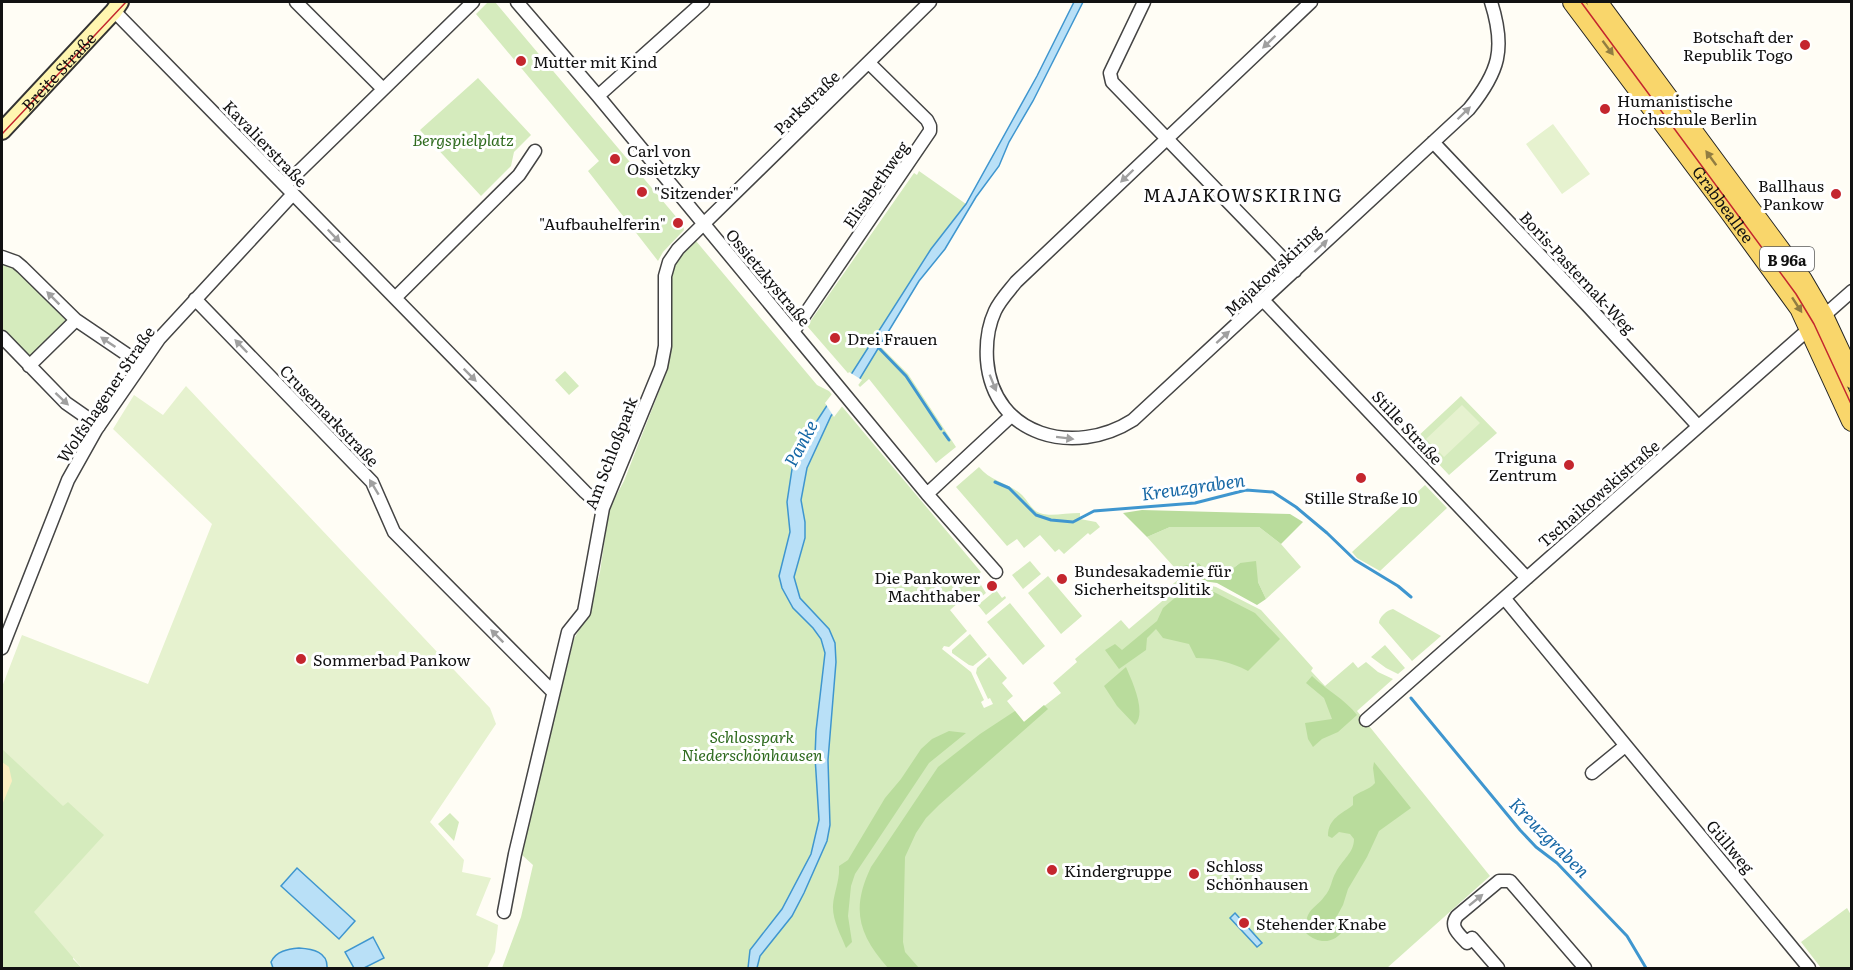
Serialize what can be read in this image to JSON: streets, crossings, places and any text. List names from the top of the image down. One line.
{"streets":{"main road":["Breite Straße","Grabbeallee","B 96a"],"street":["Parkstraße","Kavalierstraße","Elisabethweg","Majakowskiring","Boris-Pasternak-Weg","Ossietzkystraße","Wolfshagener Straße","Crusemarkstraße","Stille Straße","Am Schloßpark","Tschaikowskistraße","Güllweg"]},"crossings":[["Breite Straße","Kavalierstraße"],["Parkstraße","Elisabethweg"],["Parkstraße","Ossietzkystraße"],["Parkstraße","Am Schloßpark"],["Kavalierstraße","Wolfshagener Straße"],["Kavalierstraße","Am Schloßpark"],["Elisabethweg","Ossietzkystraße"],["Grabbeallee","Tschaikowskistraße"],["Majakowskiring","Boris-Pasternak-Weg"],["Majakowskiring","Stille Straße"],["Boris-Pasternak-Weg","Tschaikowskistraße"],["Ossietzkystraße","Am Schloßpark"],["Wolfshagener Straße","Crusemarkstraße"],["Crusemarkstraße","Am Schloßpark"],["Stille Straße","Tschaikowskistraße"],["Tschaikowskistraße","Güllweg"]],"one_way":["Kavalierstraße","Crusemarkstraße"],"districts":["MAJAKOWSKIRING"],"water":["Panke","Kreuzgraben"],"parks":["Bergspielplatz","Schlosspark Niederschönhausen"],"places":["Botschaft der Republik Togo","Mutter mit Kind","Humanistische Hochschule Berlin","Carl von Ossietzky","\"Sitzender\"","Ballhaus Pankow","\"Aufbauhelferin\"","Drei Frauen","Triguna Zentrum","Stille Straße 10","Bundesakademie für Sicherheitspolitik","Die Pankower Machthaber","Sommerbad Pankow","Kindergruppe","Schloss Schönhausen","Stehender Knabe"]}
